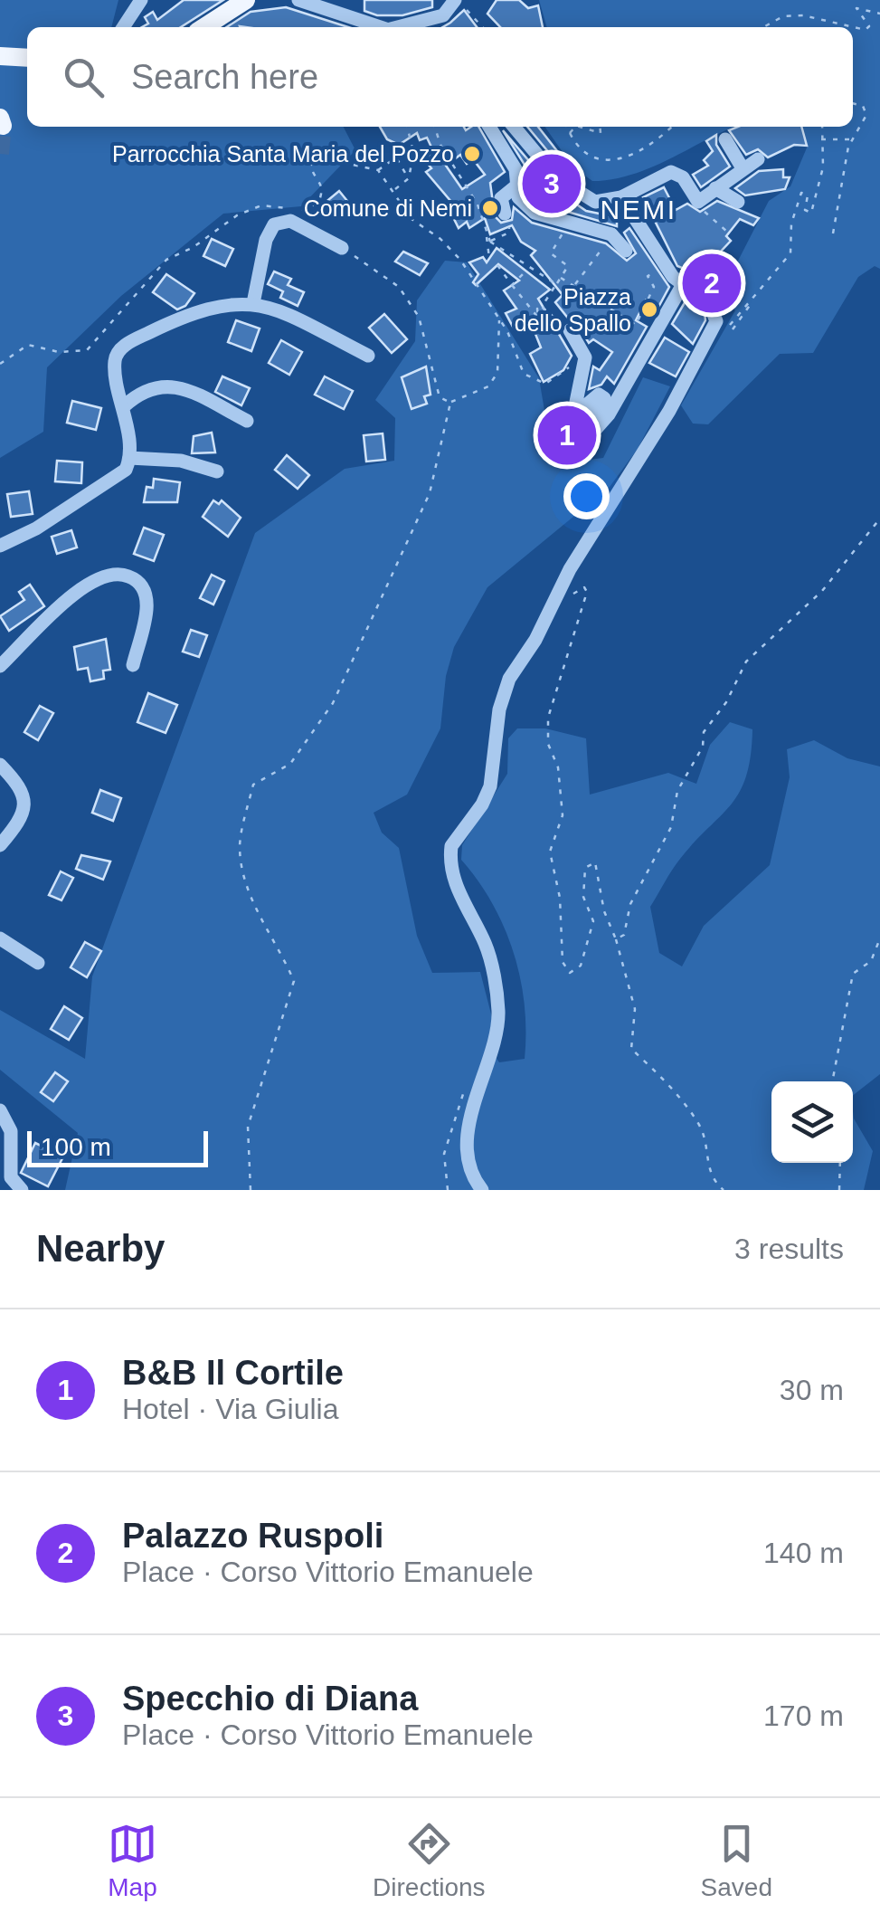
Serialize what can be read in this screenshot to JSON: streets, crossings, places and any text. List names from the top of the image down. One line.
{"districts":["NEMI"],"places":["Parrocchia Santa Maria del Pozzo","Comune di Nemi","Piazza dello Spallo"],"scale_bar":"100 m","page":{"search":"Search here","pins":["3","2","1"],"scale":"100 m","heading":["Nearby","3 results"],"list":[{"mark":"1","name":"B&B Il Cortile","note":"Hotel · Via Giulia","value":"30 m"},{"mark":"2","name":"Palazzo Ruspoli","note":"Place · Corso Vittorio Emanuele","value":"140 m"},{"mark":"3","name":"Specchio di Diana","note":"Place · Corso Vittorio Emanuele","value":"170 m"}],"nav":["Map","Directions","Saved"]}}
